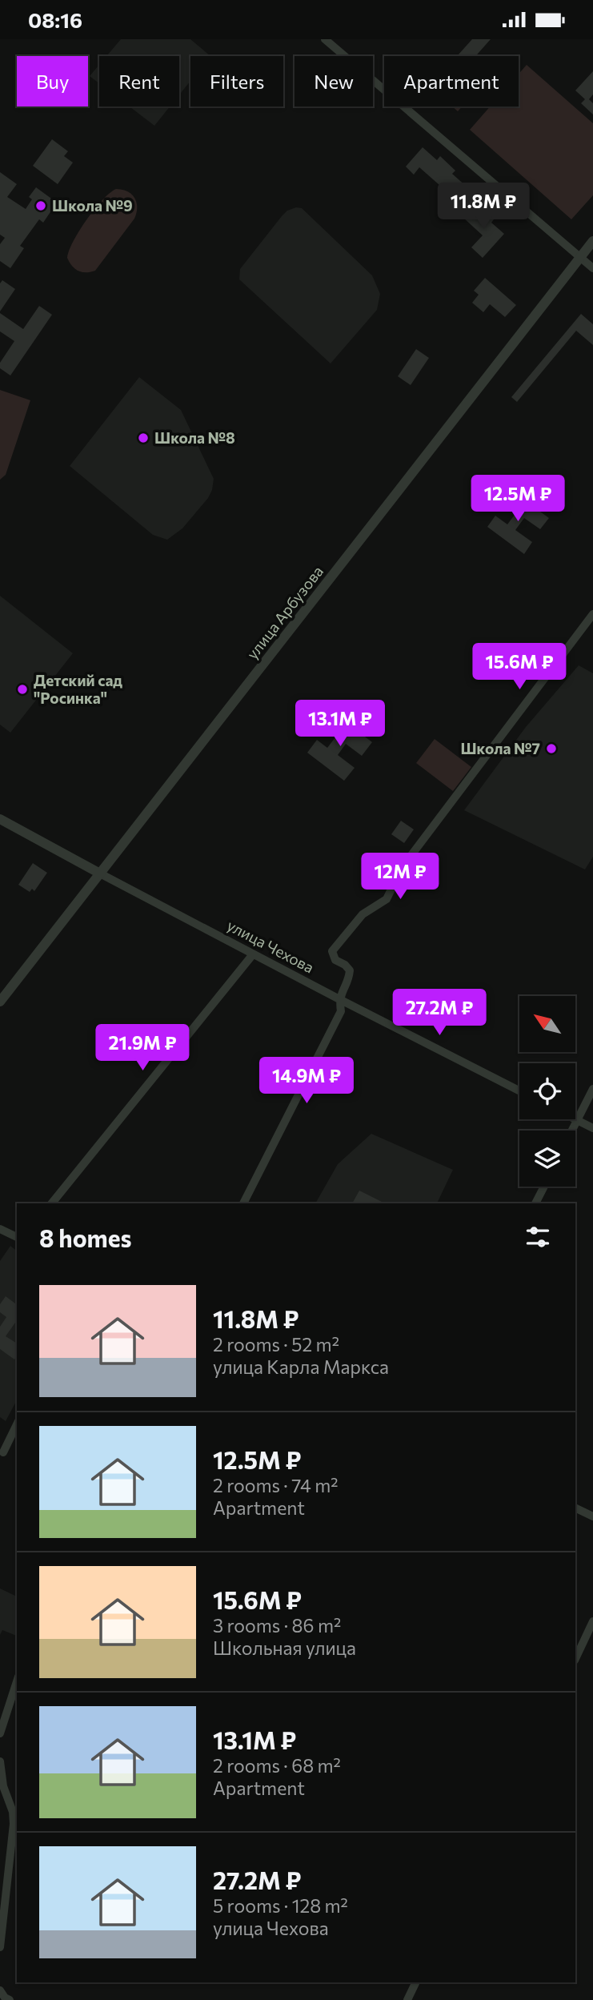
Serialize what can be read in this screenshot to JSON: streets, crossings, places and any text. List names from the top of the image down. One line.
{"streets":{"street":["улица Арбузова","улица Чехова"]},"crossings":[["улица Арбузова","улица Чехова"]],"places":["Школа №9","Школа №8","Детский сад \"Росинка\"","Школа №7"],"north":"top left","page":{"status":"08:16","chip":["Buy","Rent","Filters","New","Apartment"],"price":["11.8M ₽","12.5M ₽","15.6M ₽","13.1M ₽","12M ₽","27.2M ₽","21.9M ₽","14.9M ₽"],"heading":"8 homes","list":[{"name":"11.8M ₽","note":"2 rooms · 52 m² · улица Карла Маркса"},{"name":"12.5M ₽","note":"2 rooms · 74 m² · Apartment"},{"name":"15.6M ₽","note":"3 rooms · 86 m² · Школьная улица"},{"name":"13.1M ₽","note":"2 rooms · 68 m² · Apartment"},{"name":"27.2M ₽","note":"5 rooms · 128 m² · улица Чехова"}]}}
